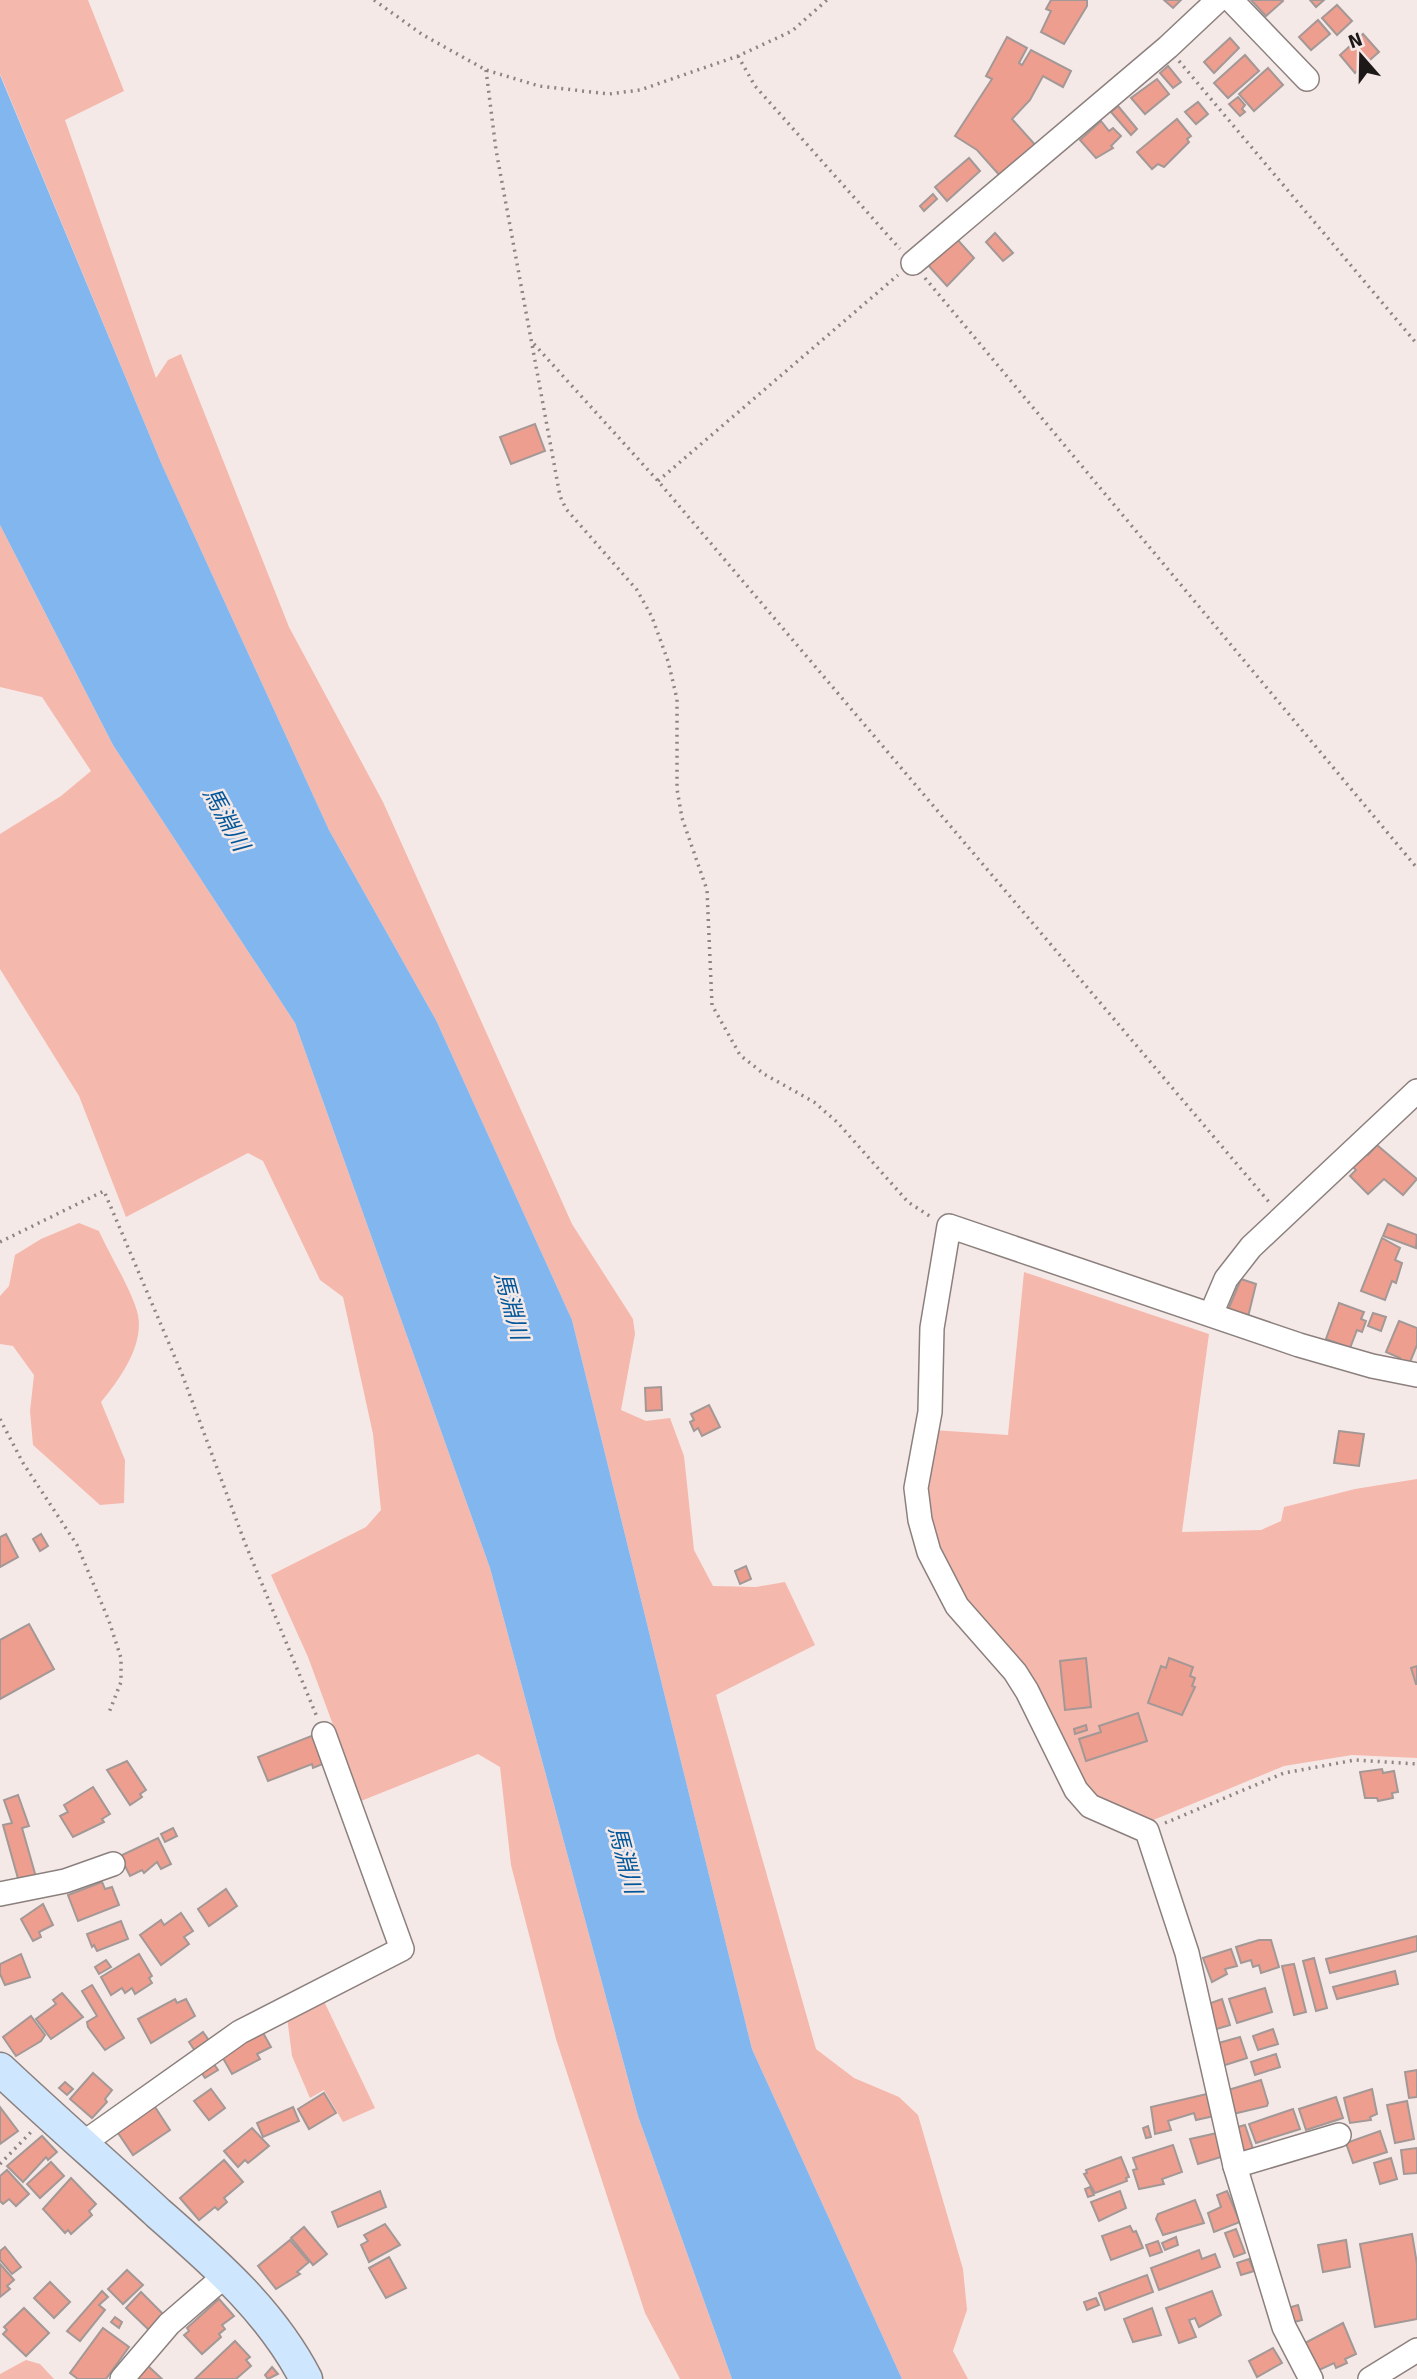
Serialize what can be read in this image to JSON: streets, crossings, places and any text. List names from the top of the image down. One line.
{"water":["馬淵川"],"north":"top"}
